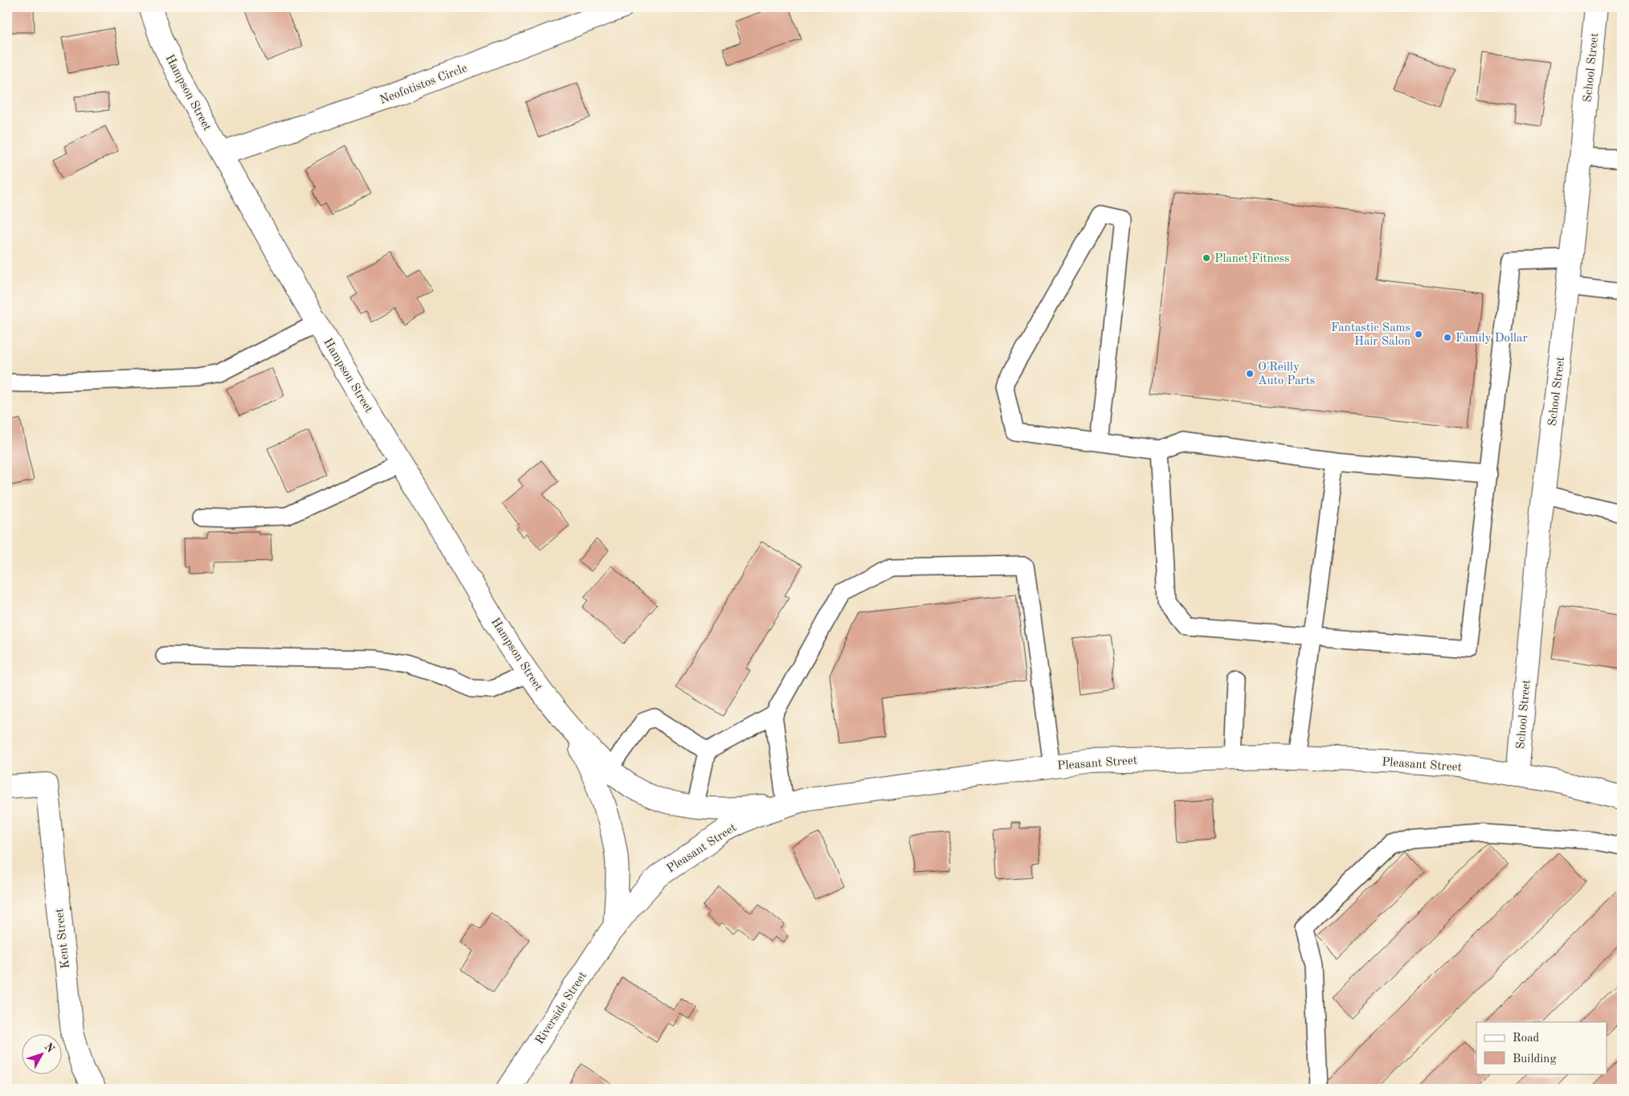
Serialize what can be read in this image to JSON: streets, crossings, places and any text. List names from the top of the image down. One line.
{"streets":{"street":["School Street","Neofotistos Circle","Hampson Street","Pleasant Street","Kent Street","Riverside Street"]},"crossings":[["School Street","Pleasant Street"],["Neofotistos Circle","Hampson Street"],["Hampson Street","Pleasant Street"],["Hampson Street","Riverside Street"],["Pleasant Street","Riverside Street"]],"places":["Planet Fitness","Fantastic Sams Hair Salon","Family Dollar","O'Reilly Auto Parts"],"legend":["Road","Building"],"north":"top right"}
